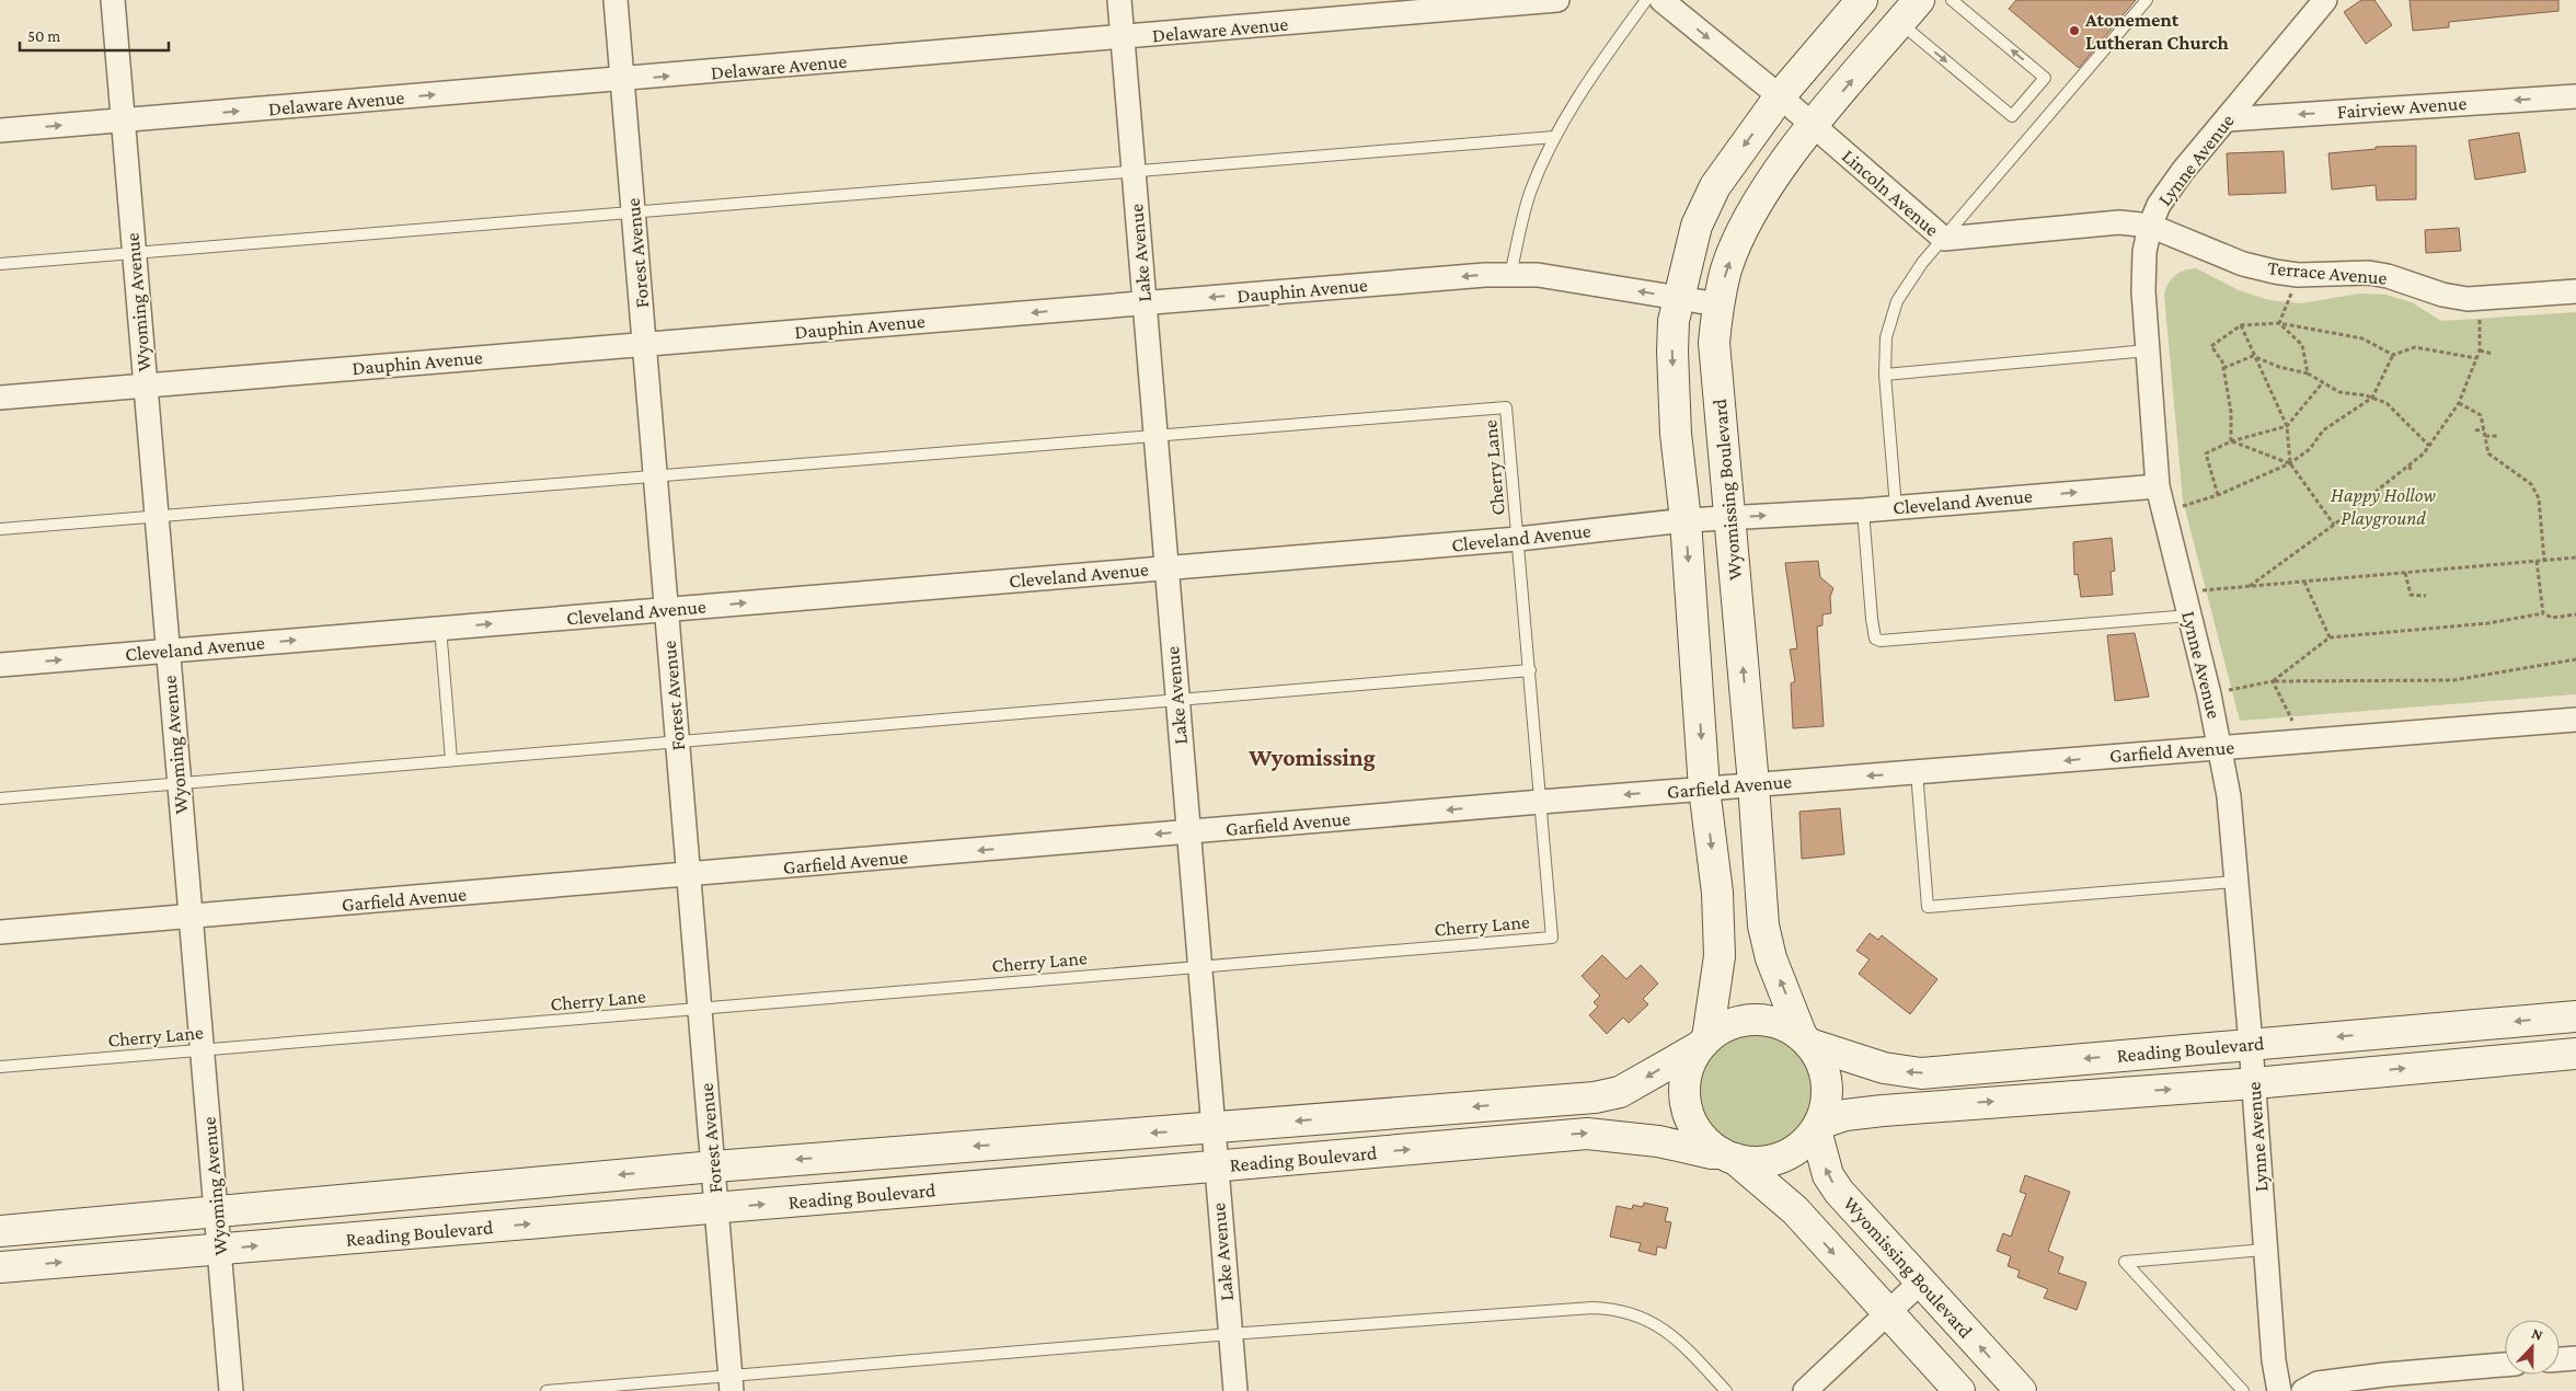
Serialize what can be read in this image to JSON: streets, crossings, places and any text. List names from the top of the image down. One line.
{"streets":{"street":["Delaware Avenue","Fairview Avenue","Lynne Avenue","Lincoln Avenue","Forest Avenue","Lake Avenue","Terrace Avenue","Dauphin Avenue","Wyoming Avenue","Wyomissing Boulevard","Cleveland Avenue","Garfield Avenue","Reading Boulevard"],"lane":["Cherry Lane"]},"crossings":[["Delaware Avenue","Forest Avenue"],["Delaware Avenue","Lake Avenue"],["Delaware Avenue","Wyoming Avenue"],["Fairview Avenue","Lynne Avenue"],["Lynne Avenue","Lincoln Avenue"],["Lynne Avenue","Terrace Avenue"],["Lynne Avenue","Cleveland Avenue"],["Lynne Avenue","Garfield Avenue"],["Lynne Avenue","Reading Boulevard"],["Lincoln Avenue","Terrace Avenue"],["Lincoln Avenue","Wyomissing Boulevard"],["Forest Avenue","Dauphin Avenue"],["Forest Avenue","Cherry Lane"],["Forest Avenue","Cleveland Avenue"],["Forest Avenue","Garfield Avenue"],["Forest Avenue","Reading Boulevard"],["Lake Avenue","Dauphin Avenue"],["Lake Avenue","Cherry Lane"],["Lake Avenue","Cleveland Avenue"],["Lake Avenue","Garfield Avenue"],["Lake Avenue","Reading Boulevard"],["Dauphin Avenue","Wyoming Avenue"],["Dauphin Avenue","Wyomissing Boulevard"],["Wyoming Avenue","Cherry Lane"],["Wyoming Avenue","Cleveland Avenue"],["Wyoming Avenue","Garfield Avenue"],["Wyoming Avenue","Reading Boulevard"],["Cherry Lane","Cleveland Avenue"],["Cherry Lane","Garfield Avenue"],["Wyomissing Boulevard","Cleveland Avenue"],["Wyomissing Boulevard","Garfield Avenue"],["Wyomissing Boulevard","Reading Boulevard"]],"one_way":["Delaware Avenue","Fairview Avenue","Dauphin Avenue","Cleveland Avenue","Garfield Avenue"],"districts":["Wyomissing"],"parks":["Happy Hollow Playground"],"places":["Atonement Lutheran Church"],"scale_bar":"50 m","north":"top"}
